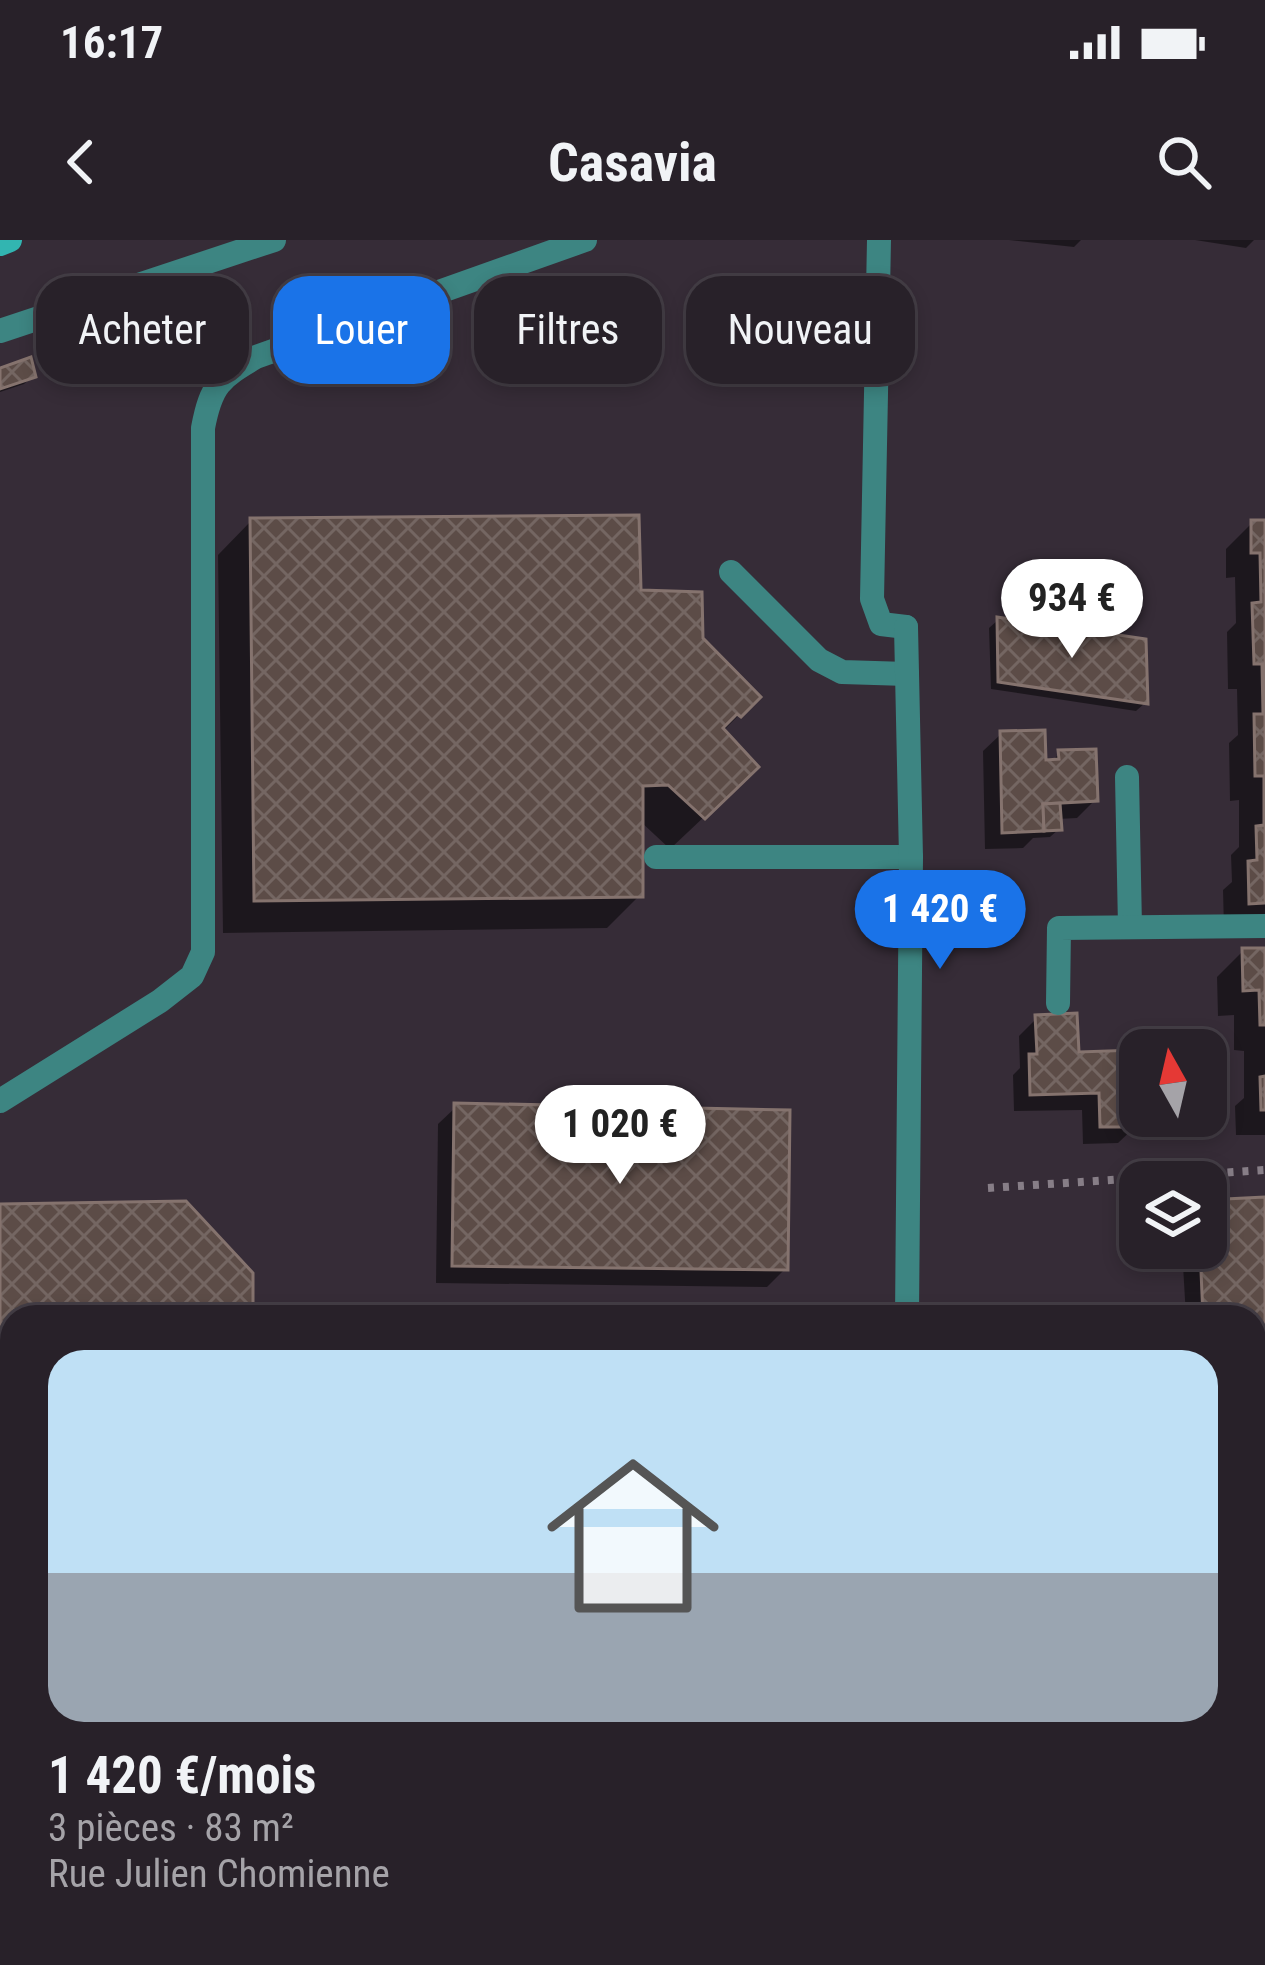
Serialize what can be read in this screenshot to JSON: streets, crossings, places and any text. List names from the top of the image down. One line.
{"north":"top","page":{"status":"16:17","header":"Casavia","chip":["Acheter","Louer","Filtres","Nouveau"],"price":["934 €","1 420 €","1 020 €"],"list":[{"name":"1 420 €/mois","note":"3 pièces · 83 m² · Rue Julien Chomienne"}]}}
